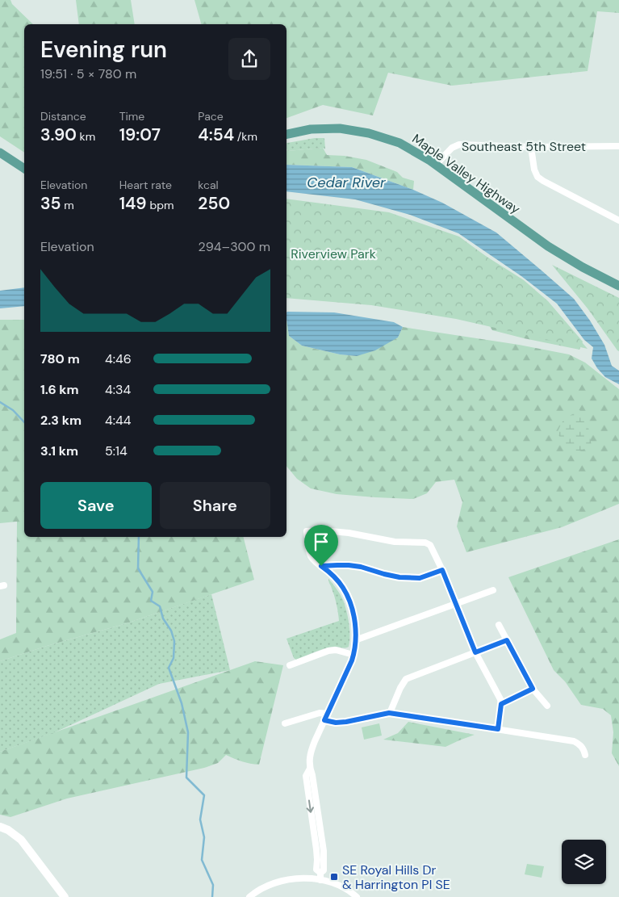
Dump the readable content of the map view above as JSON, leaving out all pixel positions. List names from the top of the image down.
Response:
{
  "streets": {
    "main road": ["Maple Valley Highway"],
    "street": ["Southeast 5th Street"]
  },
  "crossings": [
    ["Southeast 5th Street", "Maple Valley Highway"]
  ],
  "water": ["Cedar River"],
  "parks": ["Riverview Park"],
  "places": {
    "transit": ["SE Royal Hills Dr & Harrington Pl SE"]
  },
  "page": {
    "heading": ["Evening run", "19:51 · 5 × 780 m"],
    "stats": [
      ["Distance", "3.90 km"],
      ["Time", "19:07"],
      ["Pace", "4:54 /km"],
      ["Elevation", "35 m"],
      ["Heart rate", "149 bpm"],
      ["kcal", "250"]
    ],
    "chart": ["Elevation", "294–300 m"],
    "list": [
      {
        "name": "780 m",
        "note": "4:46"
      },
      {
        "name": "1.6 km",
        "note": "4:34"
      },
      {
        "name": "2.3 km",
        "note": "4:44"
      },
      {
        "name": "3.1 km",
        "note": "5:14"
      }
    ],
    "buttons": ["Save", "Share"]
  }
}
